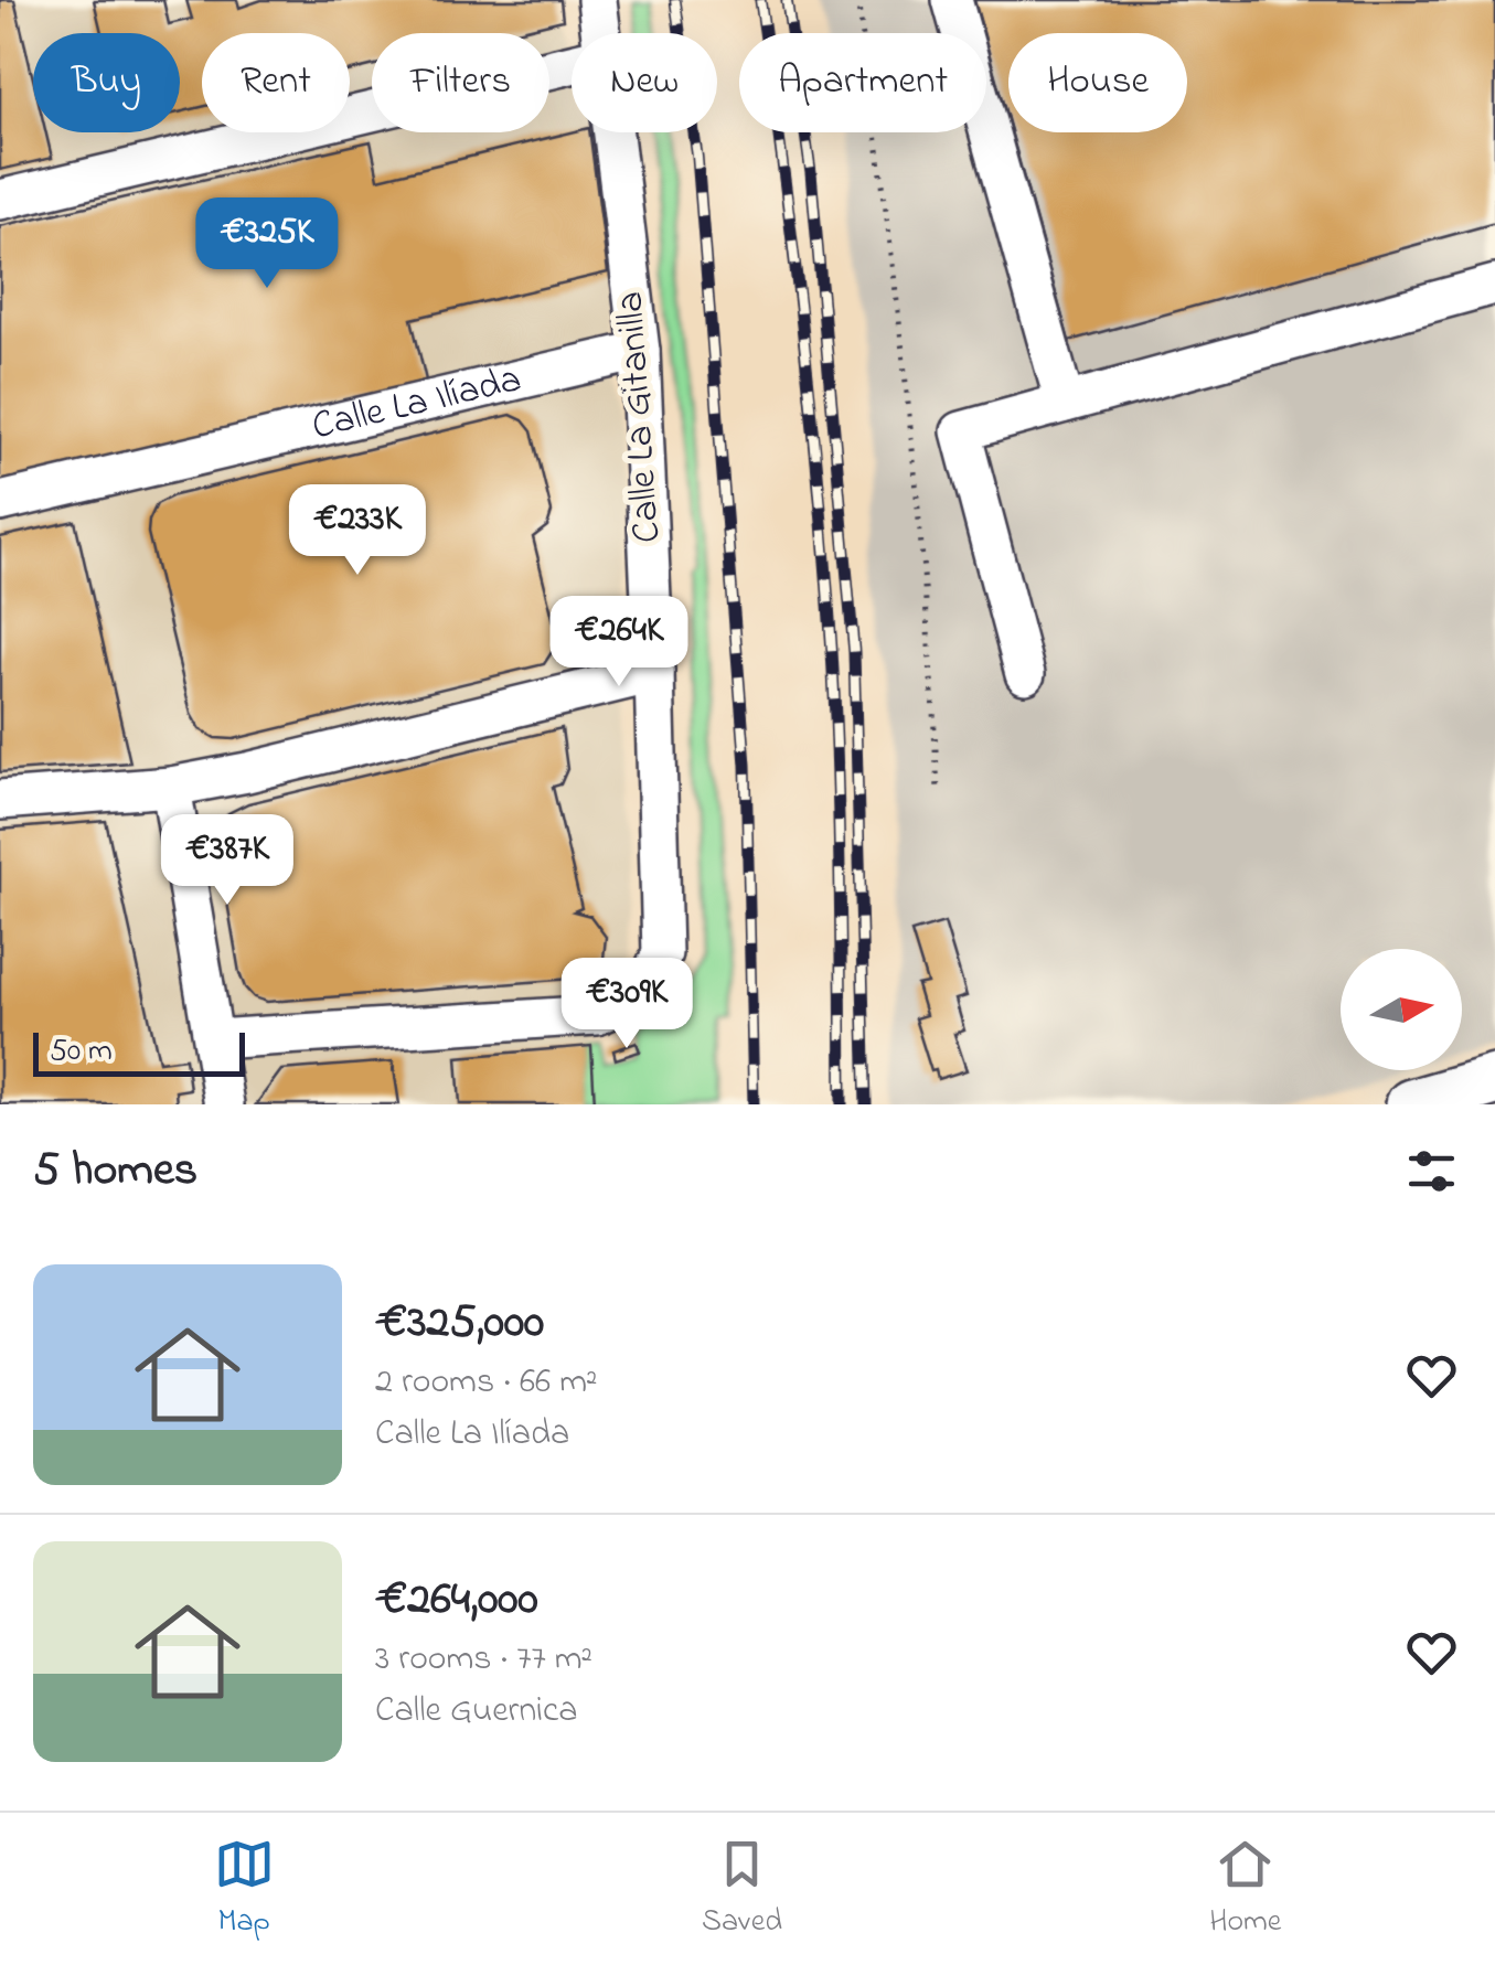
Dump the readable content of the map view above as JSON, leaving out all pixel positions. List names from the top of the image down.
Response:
{
  "streets": {
    "street": ["Calle La Ilíada", "Calle La Gitanilla"]
  },
  "crossings": [
    ["Calle La Ilíada", "Calle La Gitanilla"]
  ],
  "scale_bar": "50 m",
  "north": "right",
  "page": {
    "chip": [
      "Buy",
      "Rent",
      "Filters",
      "New",
      "Apartment",
      "House"
    ],
    "price": [
      "€325K",
      "€233K",
      "€264K",
      "€387K",
      "€309K"
    ],
    "scale": "50 m",
    "heading": "5 homes",
    "list": [
      {
        "name": "€325,000",
        "note": "2 rooms · 66 m² · Calle La Ilíada"
      },
      {
        "name": "€264,000",
        "note": "3 rooms · 77 m² · Calle Guernica"
      }
    ],
    "tabs": ["Map", "Saved", "Home"]
  }
}
